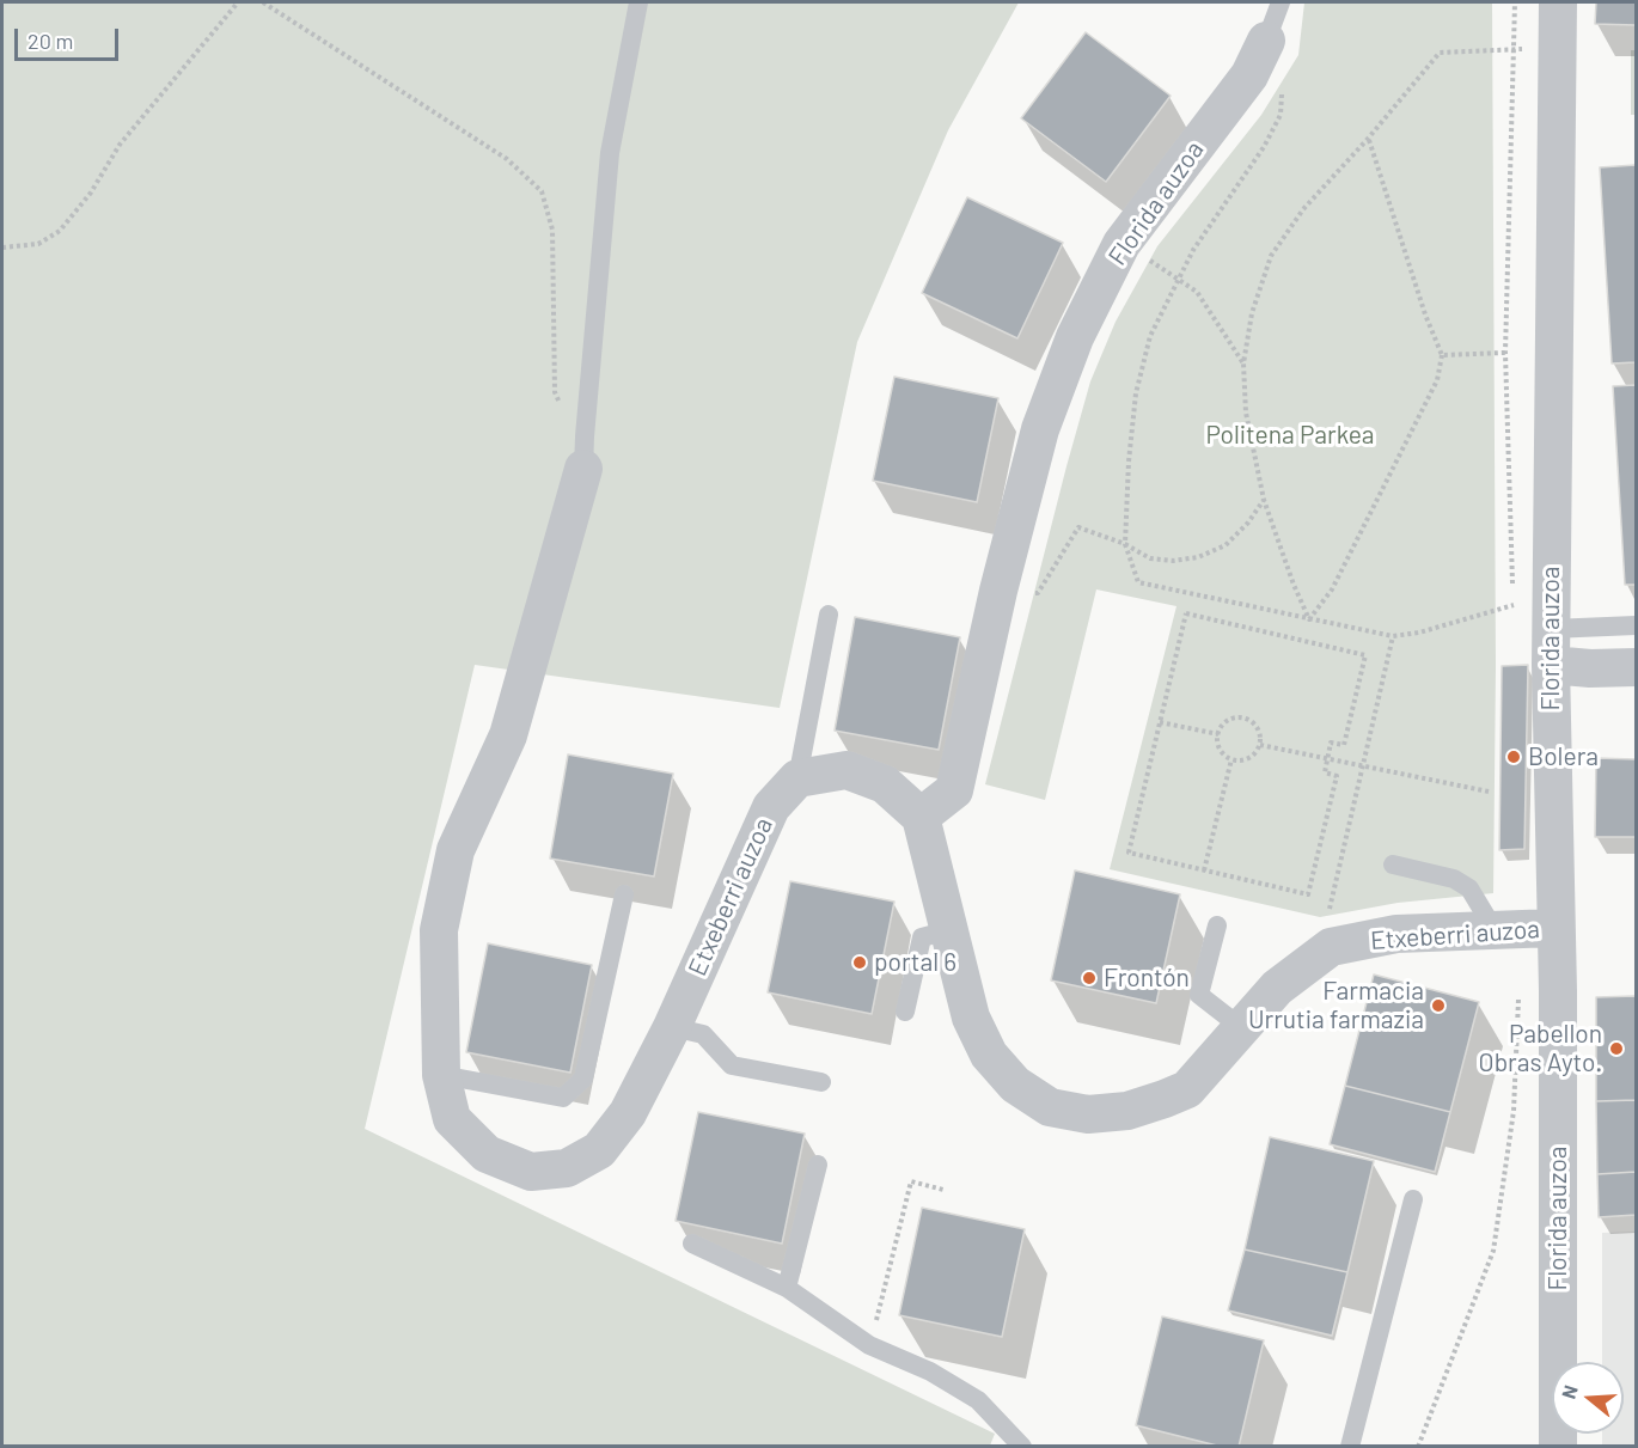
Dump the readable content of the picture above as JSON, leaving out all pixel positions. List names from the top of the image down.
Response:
{
  "streets": {
    "street": ["Florida auzoa", "Etxeberri auzoa"]
  },
  "crossings": [
    ["Florida auzoa", "Etxeberri auzoa"]
  ],
  "parks": ["Politena Parkea"],
  "places": [
    "Bolera",
    "portal 6",
    "Frontón",
    "Farmacia Urrutia farmazia",
    "Pabellon Obras Ayto."
  ],
  "scale_bar": "20 m",
  "north": "left"
}
